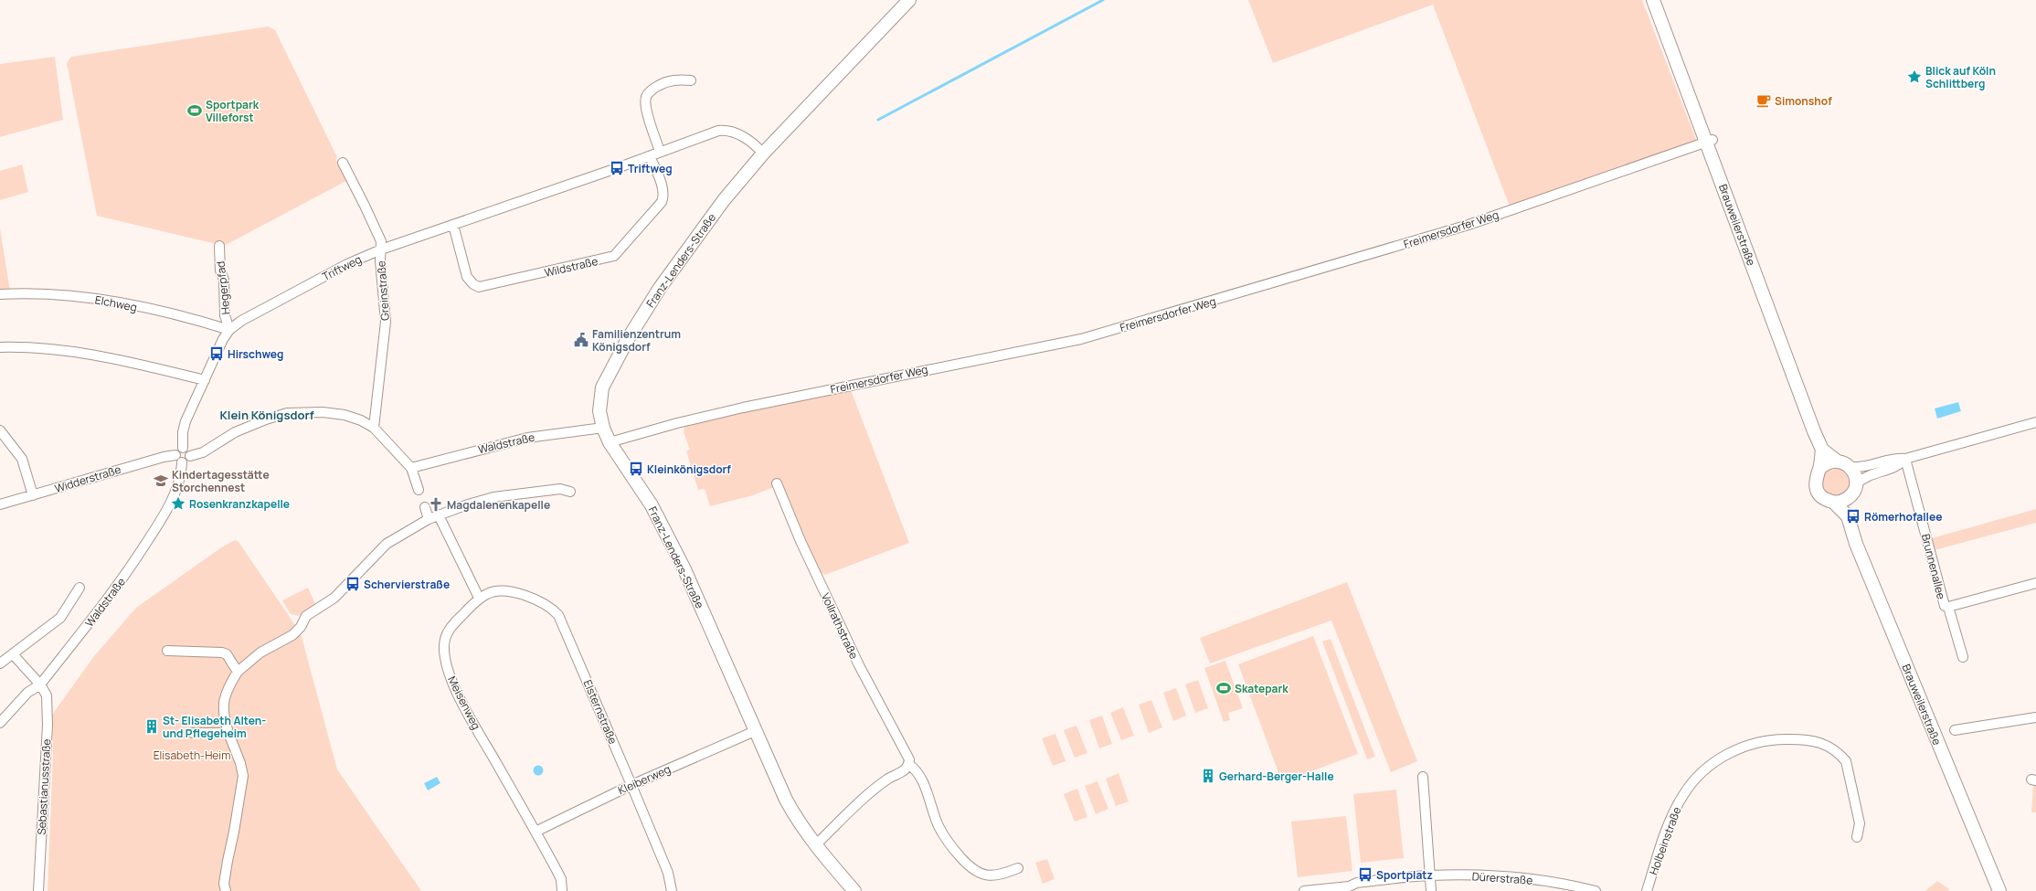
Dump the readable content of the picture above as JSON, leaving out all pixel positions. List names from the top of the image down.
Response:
{
  "streets": {
    "main road": ["Brauweilerstraße", "Franz-Lenders-Straße"],
    "street": [
      "Freimersdorfer Weg",
      "Wildstraße",
      "Triftweg",
      "Hegerpfad",
      "Greinstraße",
      "Elchweg",
      "Waldstraße",
      "Widderstraße",
      "Brunnenallee",
      "Vollrathstraße",
      "Meisenweg",
      "Elsternstraße",
      "Kleiberweg",
      "Sebastianusstraße",
      "Holbeinstraße",
      "Dürerstraße"
    ]
  },
  "crossings": [
    ["Brauweilerstraße", "Freimersdorfer Weg"],
    ["Freimersdorfer Weg", "Franz-Lenders-Straße"],
    ["Franz-Lenders-Straße", "Triftweg"],
    ["Franz-Lenders-Straße", "Waldstraße"],
    ["Franz-Lenders-Straße", "Kleiberweg"],
    ["Wildstraße", "Triftweg"],
    ["Triftweg", "Hegerpfad"],
    ["Triftweg", "Greinstraße"],
    ["Triftweg", "Elchweg"],
    ["Triftweg", "Waldstraße"],
    ["Triftweg", "Widderstraße"],
    ["Hegerpfad", "Elchweg"],
    ["Waldstraße", "Widderstraße"],
    ["Waldstraße", "Sebastianusstraße"],
    ["Meisenweg", "Elsternstraße"],
    ["Meisenweg", "Kleiberweg"],
    ["Elsternstraße", "Kleiberweg"]
  ],
  "districts": ["Klein Königsdorf"],
  "parks": ["Elisabeth-Heim"],
  "places": {
    "place": ["Blick auf Köln Schlittberg", "Rosenkranzkapelle"],
    "cafe": ["Simonshof"],
    "sports": ["Sportpark Villeforst", "Skatepark"],
    "bus stop": [
      "Triftweg",
      "Hirschweg",
      "Kleinkönigsdorf",
      "Römerhofallee",
      "Schervierstraße",
      "Sportplatz"
    ],
    "public building": ["Familienzentrum Königsdorf"],
    "school or university": ["Kindertagesstätte Storchennest"],
    "church": ["Magdalenenkapelle"],
    "building": ["St- Elisabeth Alten- und Pflegeheim", "Gerhard-Berger-Halle"]
  }
}
